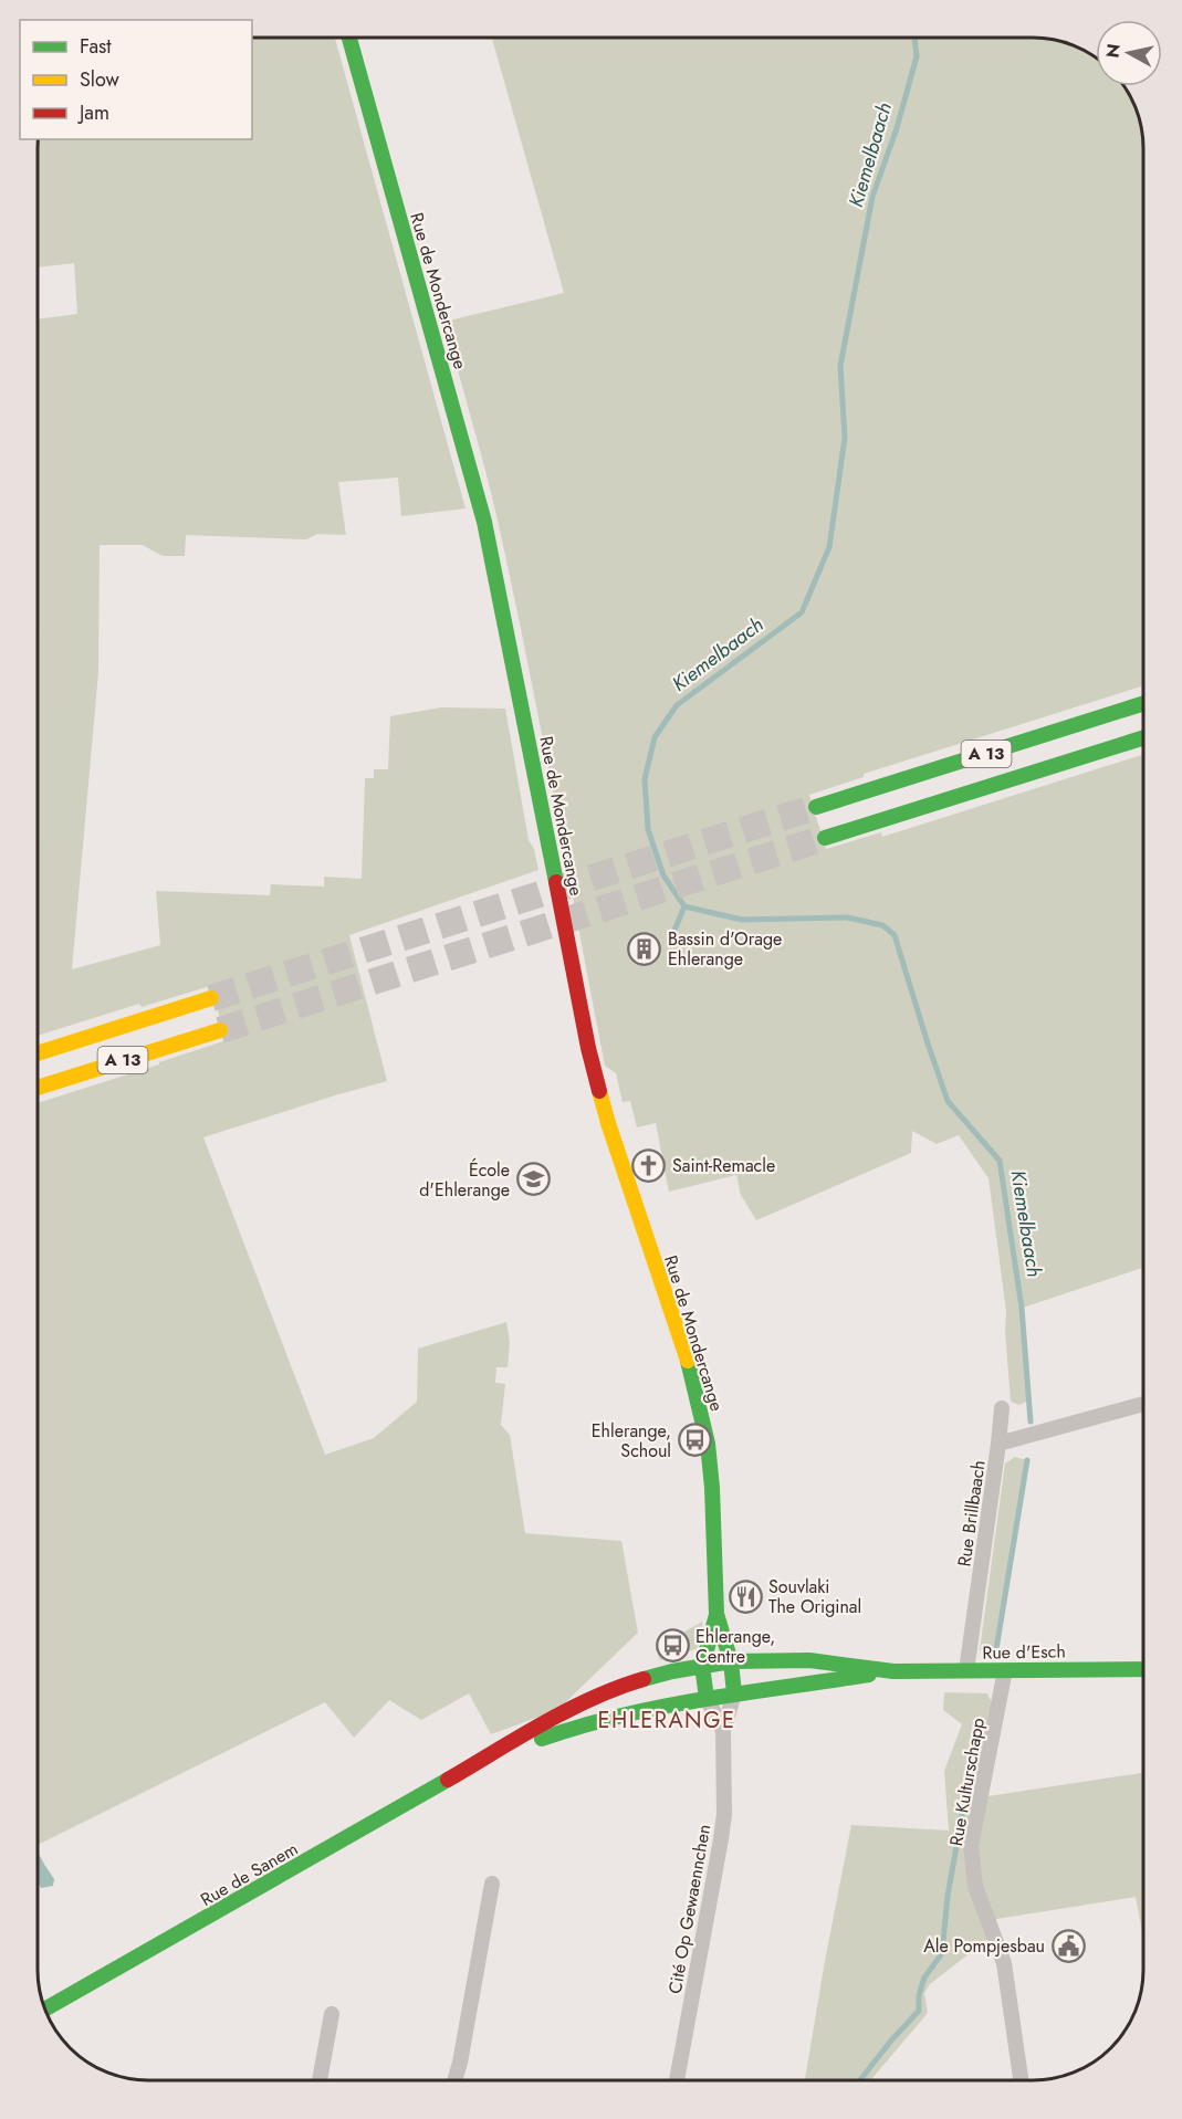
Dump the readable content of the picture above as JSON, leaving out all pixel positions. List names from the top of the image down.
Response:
{
  "streets": {
    "main road": [
      "Rue de Mondercange",
      "A 13",
      "Rue d'Esch",
      "Rue de Sanem"
    ],
    "street": ["Rue Brillbaach", "Rue Kulturschapp", "Cité Op Gewaennchen"]
  },
  "crossings": [
    ["Rue de Mondercange", "Rue d'Esch"],
    ["Rue de Mondercange", "Rue de Sanem"],
    ["Rue de Mondercange", "Cité Op Gewaennchen"],
    ["Rue Brillbaach", "Rue d'Esch"],
    ["Rue d'Esch", "Rue Kulturschapp"],
    ["Rue d'Esch", "Rue de Sanem"],
    ["Rue d'Esch", "Cité Op Gewaennchen"],
    ["Rue de Sanem", "Cité Op Gewaennchen"]
  ],
  "districts": ["EHLERANGE"],
  "water": ["Kiemelbaach"],
  "places": {
    "building": ["Bassin d'Orage Ehlerange"],
    "church": ["Saint-Remacle"],
    "school or university": ["École d'Ehlerange"],
    "bus stop": ["Ehlerange, Schoul", "Ehlerange, Centre"],
    "restaurant": ["Souvlaki The Original"],
    "public building": ["Ale Pompjesbau"]
  },
  "legend": ["Fast", "Slow", "Jam"],
  "north": "left"
}
